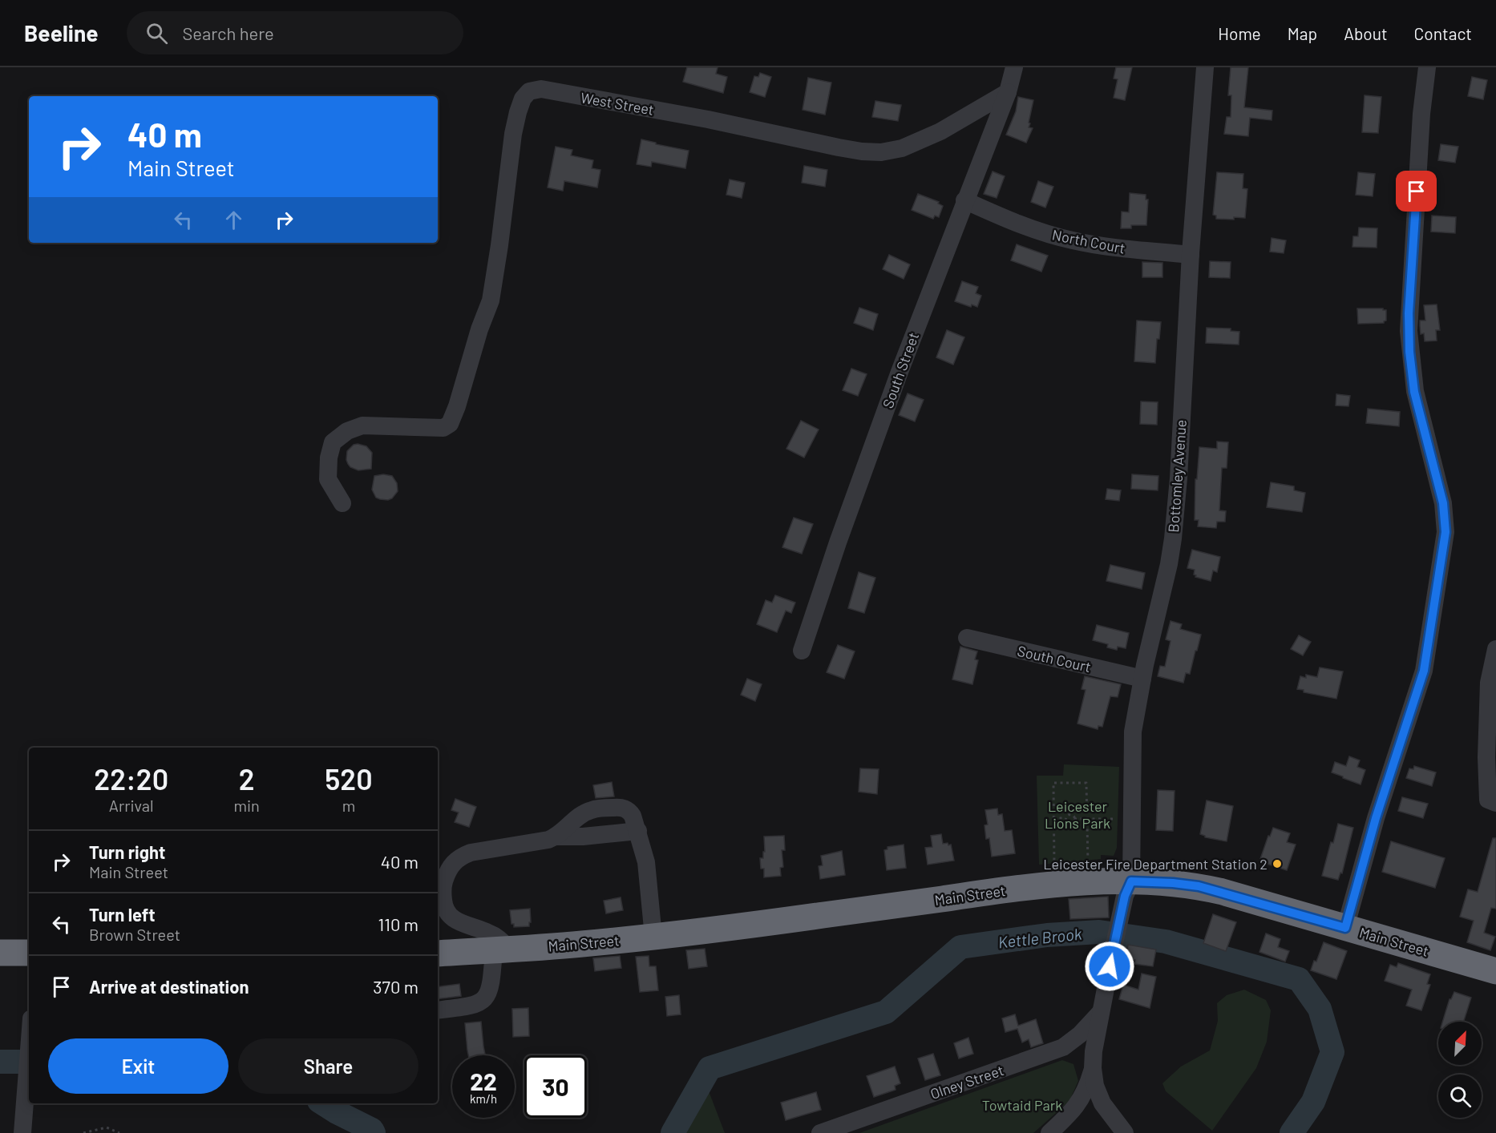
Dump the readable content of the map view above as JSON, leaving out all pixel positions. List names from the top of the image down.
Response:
{
  "streets": {
    "highway": ["Main Street"],
    "street": [
      "West Street",
      "North Court",
      "South Street",
      "Bottomley Avenue",
      "South Court",
      "Olney Street"
    ]
  },
  "crossings": [
    ["West Street", "South Street"],
    ["North Court", "South Street"],
    ["North Court", "Bottomley Avenue"],
    ["Bottomley Avenue", "South Court"],
    ["Bottomley Avenue", "Main Street"],
    ["Bottomley Avenue", "Olney Street"]
  ],
  "water": ["Kettle Brook"],
  "parks": ["Leicester Lions Park", "Towtaid Park"],
  "places": ["Leicester Fire Department Station 2"],
  "north": "top right",
  "page": {
    "header": "Beeline",
    "search": "Search here",
    "nav": [
      "Home",
      "Map",
      "About",
      "Contact"
    ],
    "turn": ["40 m", "Main Street"],
    "eta": [
      "22:20",
      "Arrival",
      "2",
      "min",
      "520",
      "m"
    ],
    "list": [
      {
        "name": "Turn right",
        "note": "Main Street",
        "value": "40 m"
      },
      {
        "name": "Turn left",
        "note": "Brown Street",
        "value": "110 m"
      },
      {
        "name": "Arrive at destination",
        "value": "370 m"
      }
    ],
    "buttons": ["Exit", "Share"],
    "speed": "22 km/h",
    "limit": "30"
  }
}
